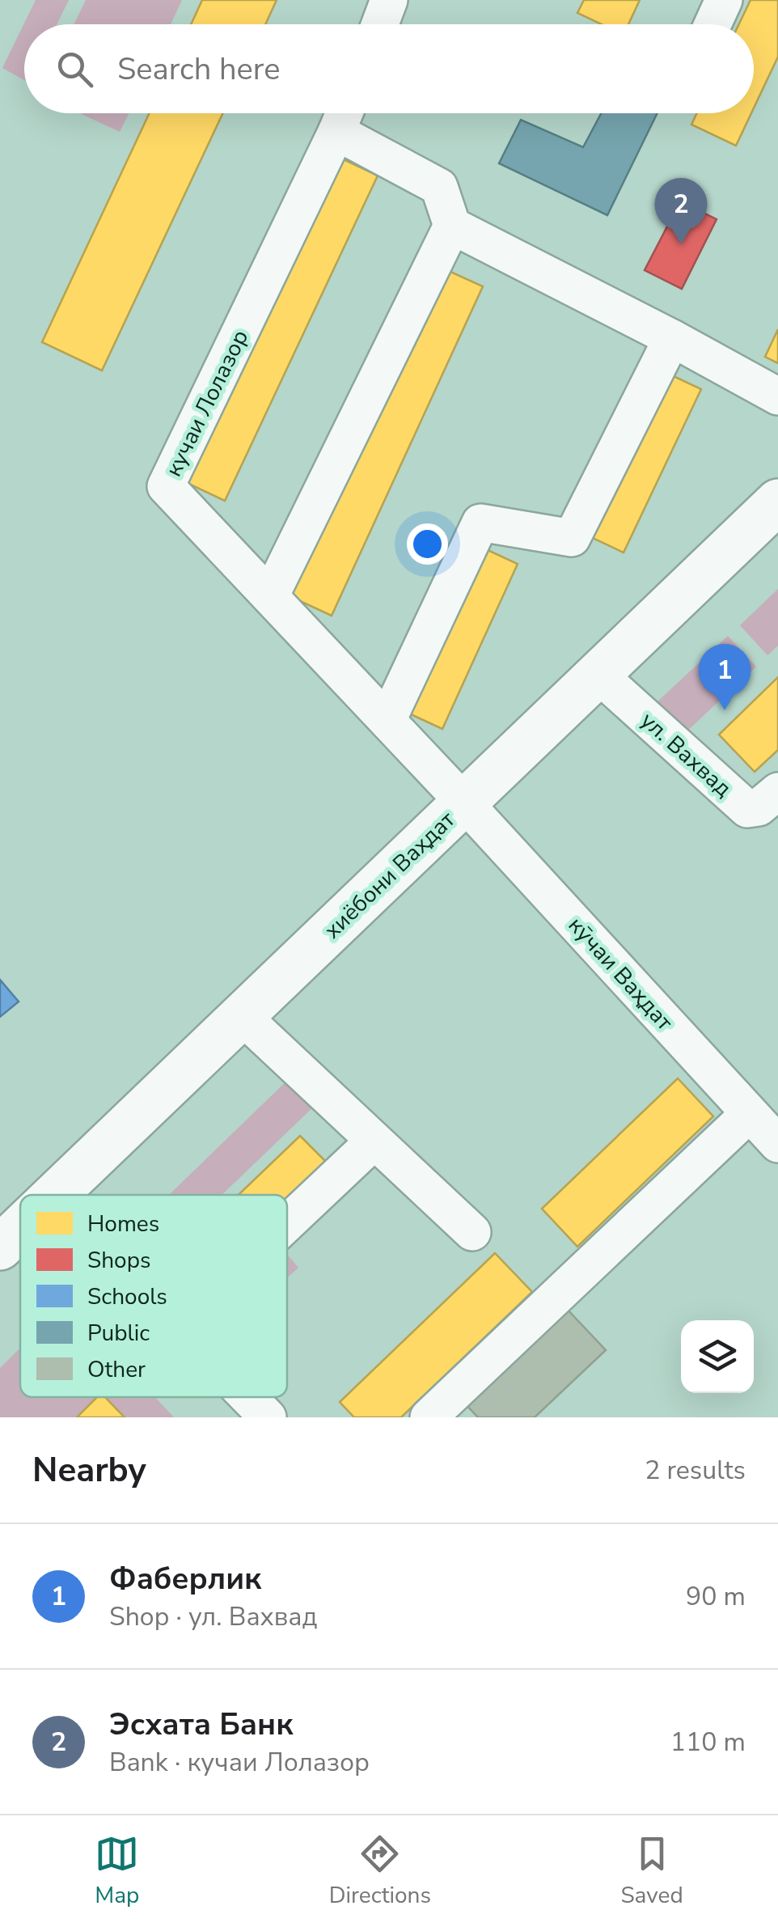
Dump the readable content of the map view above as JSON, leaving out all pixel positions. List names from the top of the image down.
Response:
{
  "streets": {
    "main road": ["хиёбони Ваҳдат"],
    "street": ["кучаи Лолазор", "ул. Вахвад", "кӯчаи Ваҳдат"]
  },
  "crossings": [
    ["кучаи Лолазор", "кӯчаи Ваҳдат"],
    ["ул. Вахвад", "хиёбони Ваҳдат"],
    ["хиёбони Ваҳдат", "кӯчаи Ваҳдат"]
  ],
  "legend": [
    "Homes",
    "Shops",
    "Schools",
    "Public",
    "Other"
  ],
  "page": {
    "search": "Search here",
    "pins": ["2", "1"],
    "heading": ["Nearby", "2 results"],
    "list": [
      {
        "mark": "1",
        "name": "Фаберлик",
        "note": "Shop · ул. Вахвад",
        "value": "90 m"
      },
      {
        "mark": "2",
        "name": "Эсхата Банк",
        "note": "Bank · кучаи Лолазор",
        "value": "110 m"
      }
    ],
    "nav": ["Map", "Directions", "Saved"]
  }
}
